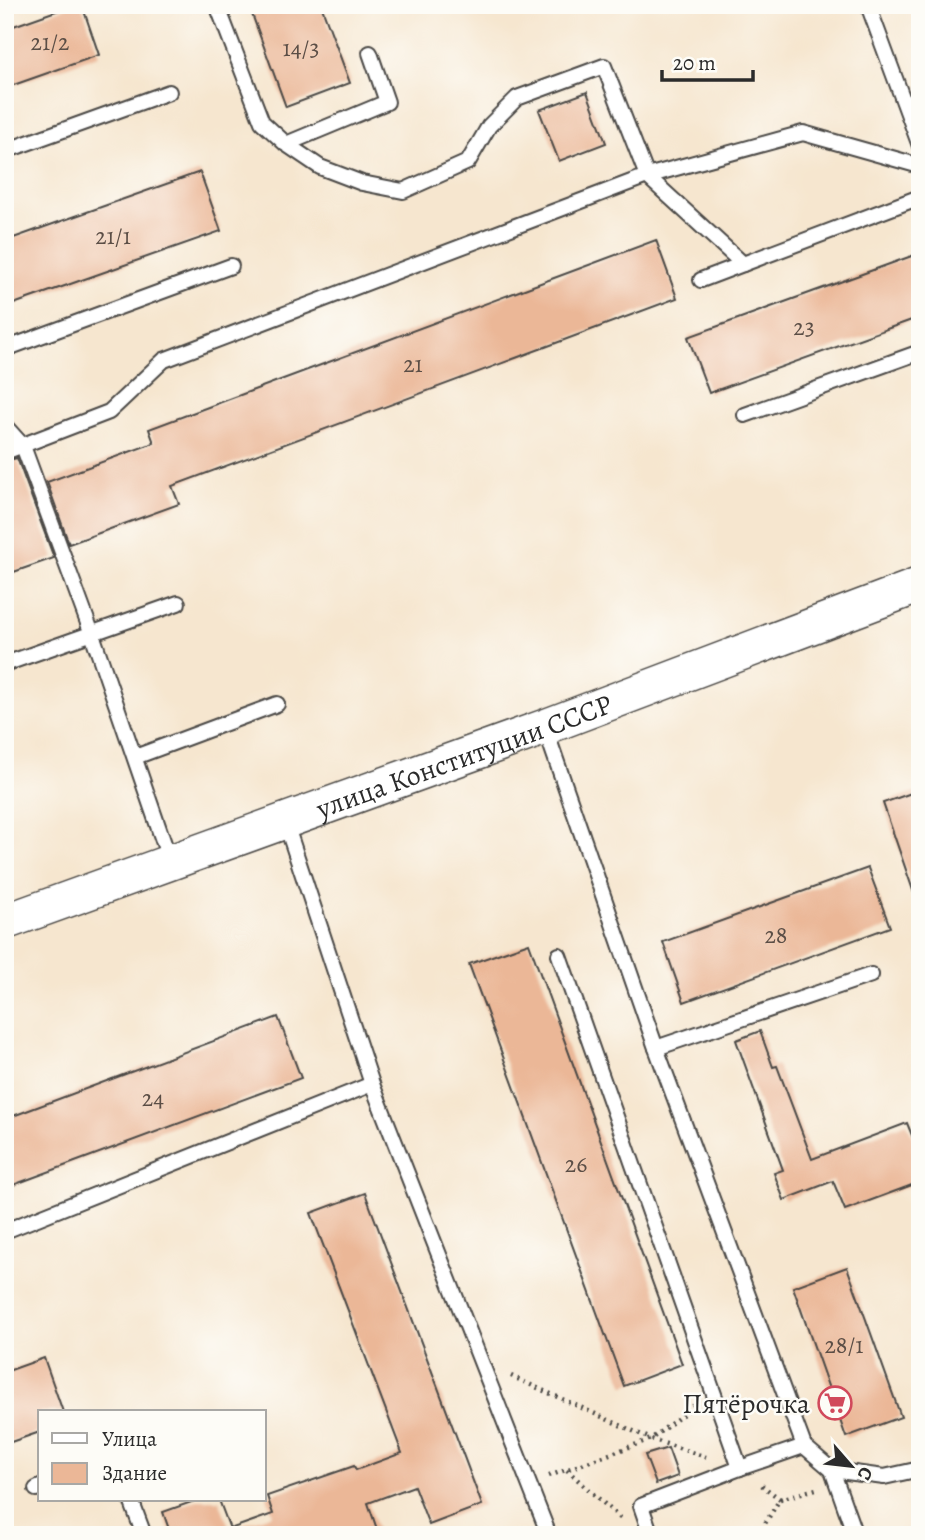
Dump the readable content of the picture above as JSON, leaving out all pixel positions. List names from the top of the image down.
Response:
{
  "streets": {
    "street": ["улица Конституции СССР"]
  },
  "places": {
    "supermarket": ["Пятёрочка"]
  },
  "house_numbers": [
    "21/2",
    "14/3",
    "21/1",
    "23",
    "21",
    "28",
    "24",
    "26",
    "28/1"
  ],
  "legend": ["Улица", "Здание"],
  "scale_bar": "20 m",
  "north": "bottom right"
}
